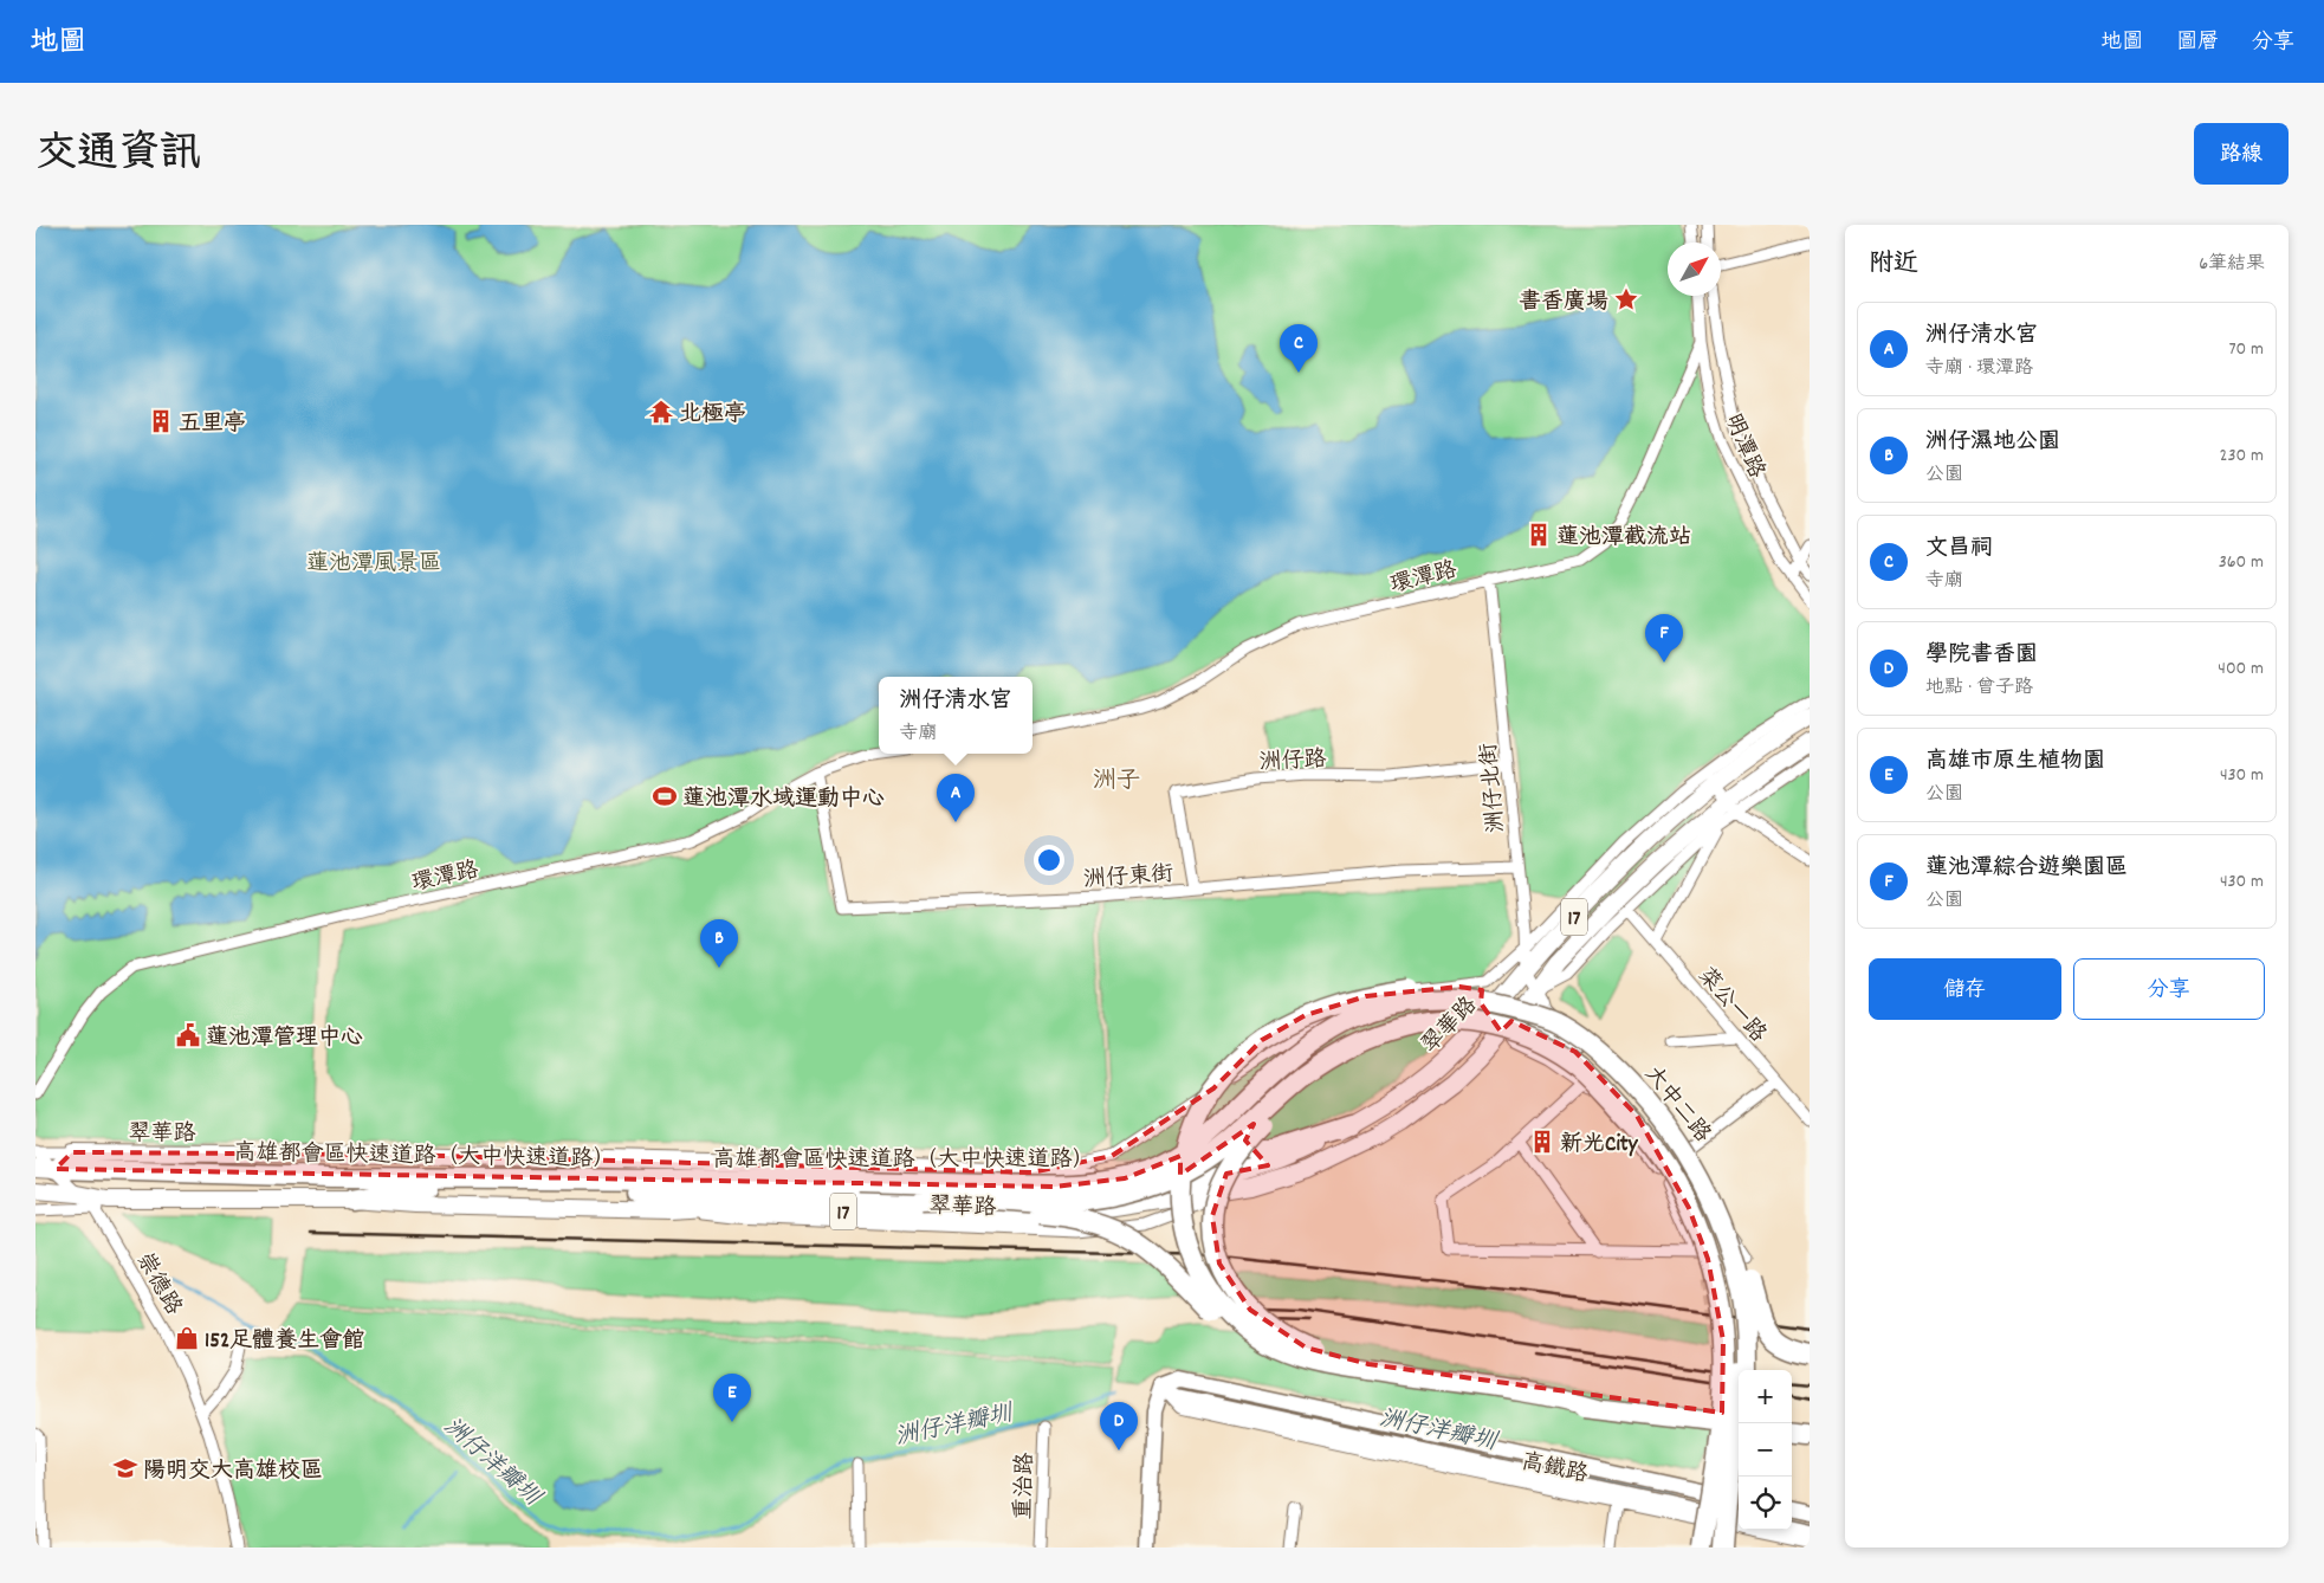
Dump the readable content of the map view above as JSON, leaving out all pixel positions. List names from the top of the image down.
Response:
{
  "streets": {
    "highway": ["高雄都會區快速道路（大中快速道路）"],
    "main road": ["17", "翠華路"],
    "street": [
      "明潭路",
      "環潭路",
      "洲仔路",
      "洲仔北街",
      "洲仔東街",
      "菜公一路",
      "大中二路",
      "崇德路",
      "高鐵路",
      "重治路"
    ]
  },
  "crossings": [
    ["明潭路", "環潭路"],
    ["環潭路", "洲仔北街"],
    ["環潭路", "洲仔東街"],
    ["洲仔路", "洲仔北街"],
    ["洲仔路", "洲仔東街"],
    ["洲仔北街", "洲仔東街"],
    ["洲仔北街", "翠華路"],
    ["菜公一路", "翠華路"],
    ["翠華路", "大中二路"],
    ["翠華路", "高雄都會區快速道路（大中快速道路）"],
    ["翠華路", "崇德路"]
  ],
  "districts": ["洲子"],
  "water": ["洲仔洋瓣圳"],
  "parks": ["蓮池潭風景區"],
  "places": {
    "place": ["書香廣場"],
    "temple": ["北極亭"],
    "building": ["五里亭", "蓮池潭截流站", "新光City"],
    "sports": ["蓮池潭水域運動中心"],
    "public building": ["蓮池潭管理中心"],
    "shop": ["152足體養生會館"],
    "school or university": ["陽明交大高雄校區"]
  },
  "north": "top right",
  "page": {
    "header": "地圖",
    "nav": ["地圖", "圖層", "分享"],
    "title": "交通資訊",
    "buttons": [
      "路線",
      ["儲存", "分享"]
    ],
    "heading": ["附近", "6筆結果"],
    "list": [
      {
        "mark": "A",
        "name": "洲仔清水宮",
        "note": "寺廟 · 環潭路",
        "value": "70 m"
      },
      {
        "mark": "B",
        "name": "洲仔濕地公園",
        "note": "公園",
        "value": "230 m"
      },
      {
        "mark": "C",
        "name": "文昌祠",
        "note": "寺廟",
        "value": "360 m"
      },
      {
        "mark": "D",
        "name": "學院書香園",
        "note": "地點 · 曾子路",
        "value": "400 m"
      },
      {
        "mark": "E",
        "name": "高雄市原生植物園",
        "note": "公園",
        "value": "430 m"
      },
      {
        "mark": "F",
        "name": "蓮池潭綜合遊樂園區",
        "note": "公園",
        "value": "430 m"
      }
    ],
    "pins": [
      "C",
      "F",
      "A",
      "B",
      "E",
      "D"
    ],
    "popup": ["洲仔清水宮", "寺廟"],
    "map_buttons": ["+", "−"]
  }
}
